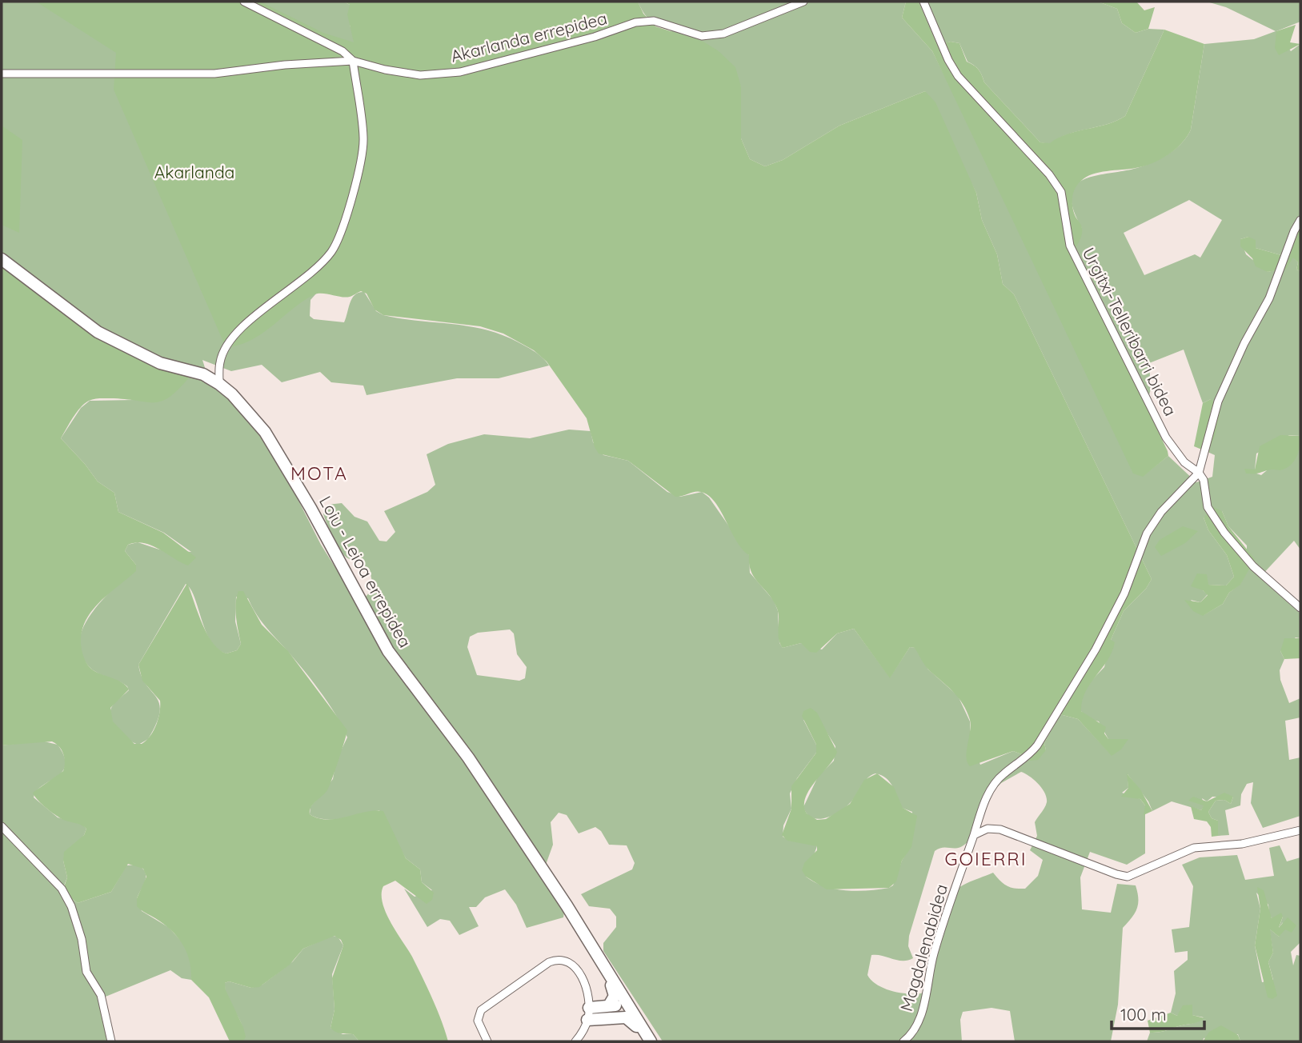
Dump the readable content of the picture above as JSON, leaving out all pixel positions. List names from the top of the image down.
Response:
{
  "streets": {
    "main road": ["Loiu - Leioa errepidea"],
    "street": ["Akarlanda errepidea", "Urgitxi-Telleribarri bidea", "Magdalenabidea"]
  },
  "crossings": [
    ["Urgitxi-Telleribarri bidea", "Magdalenabidea"]
  ],
  "districts": ["MOTA", "GOIERRI"],
  "parks": ["Akarlanda"],
  "scale_bar": "100 m"
}
